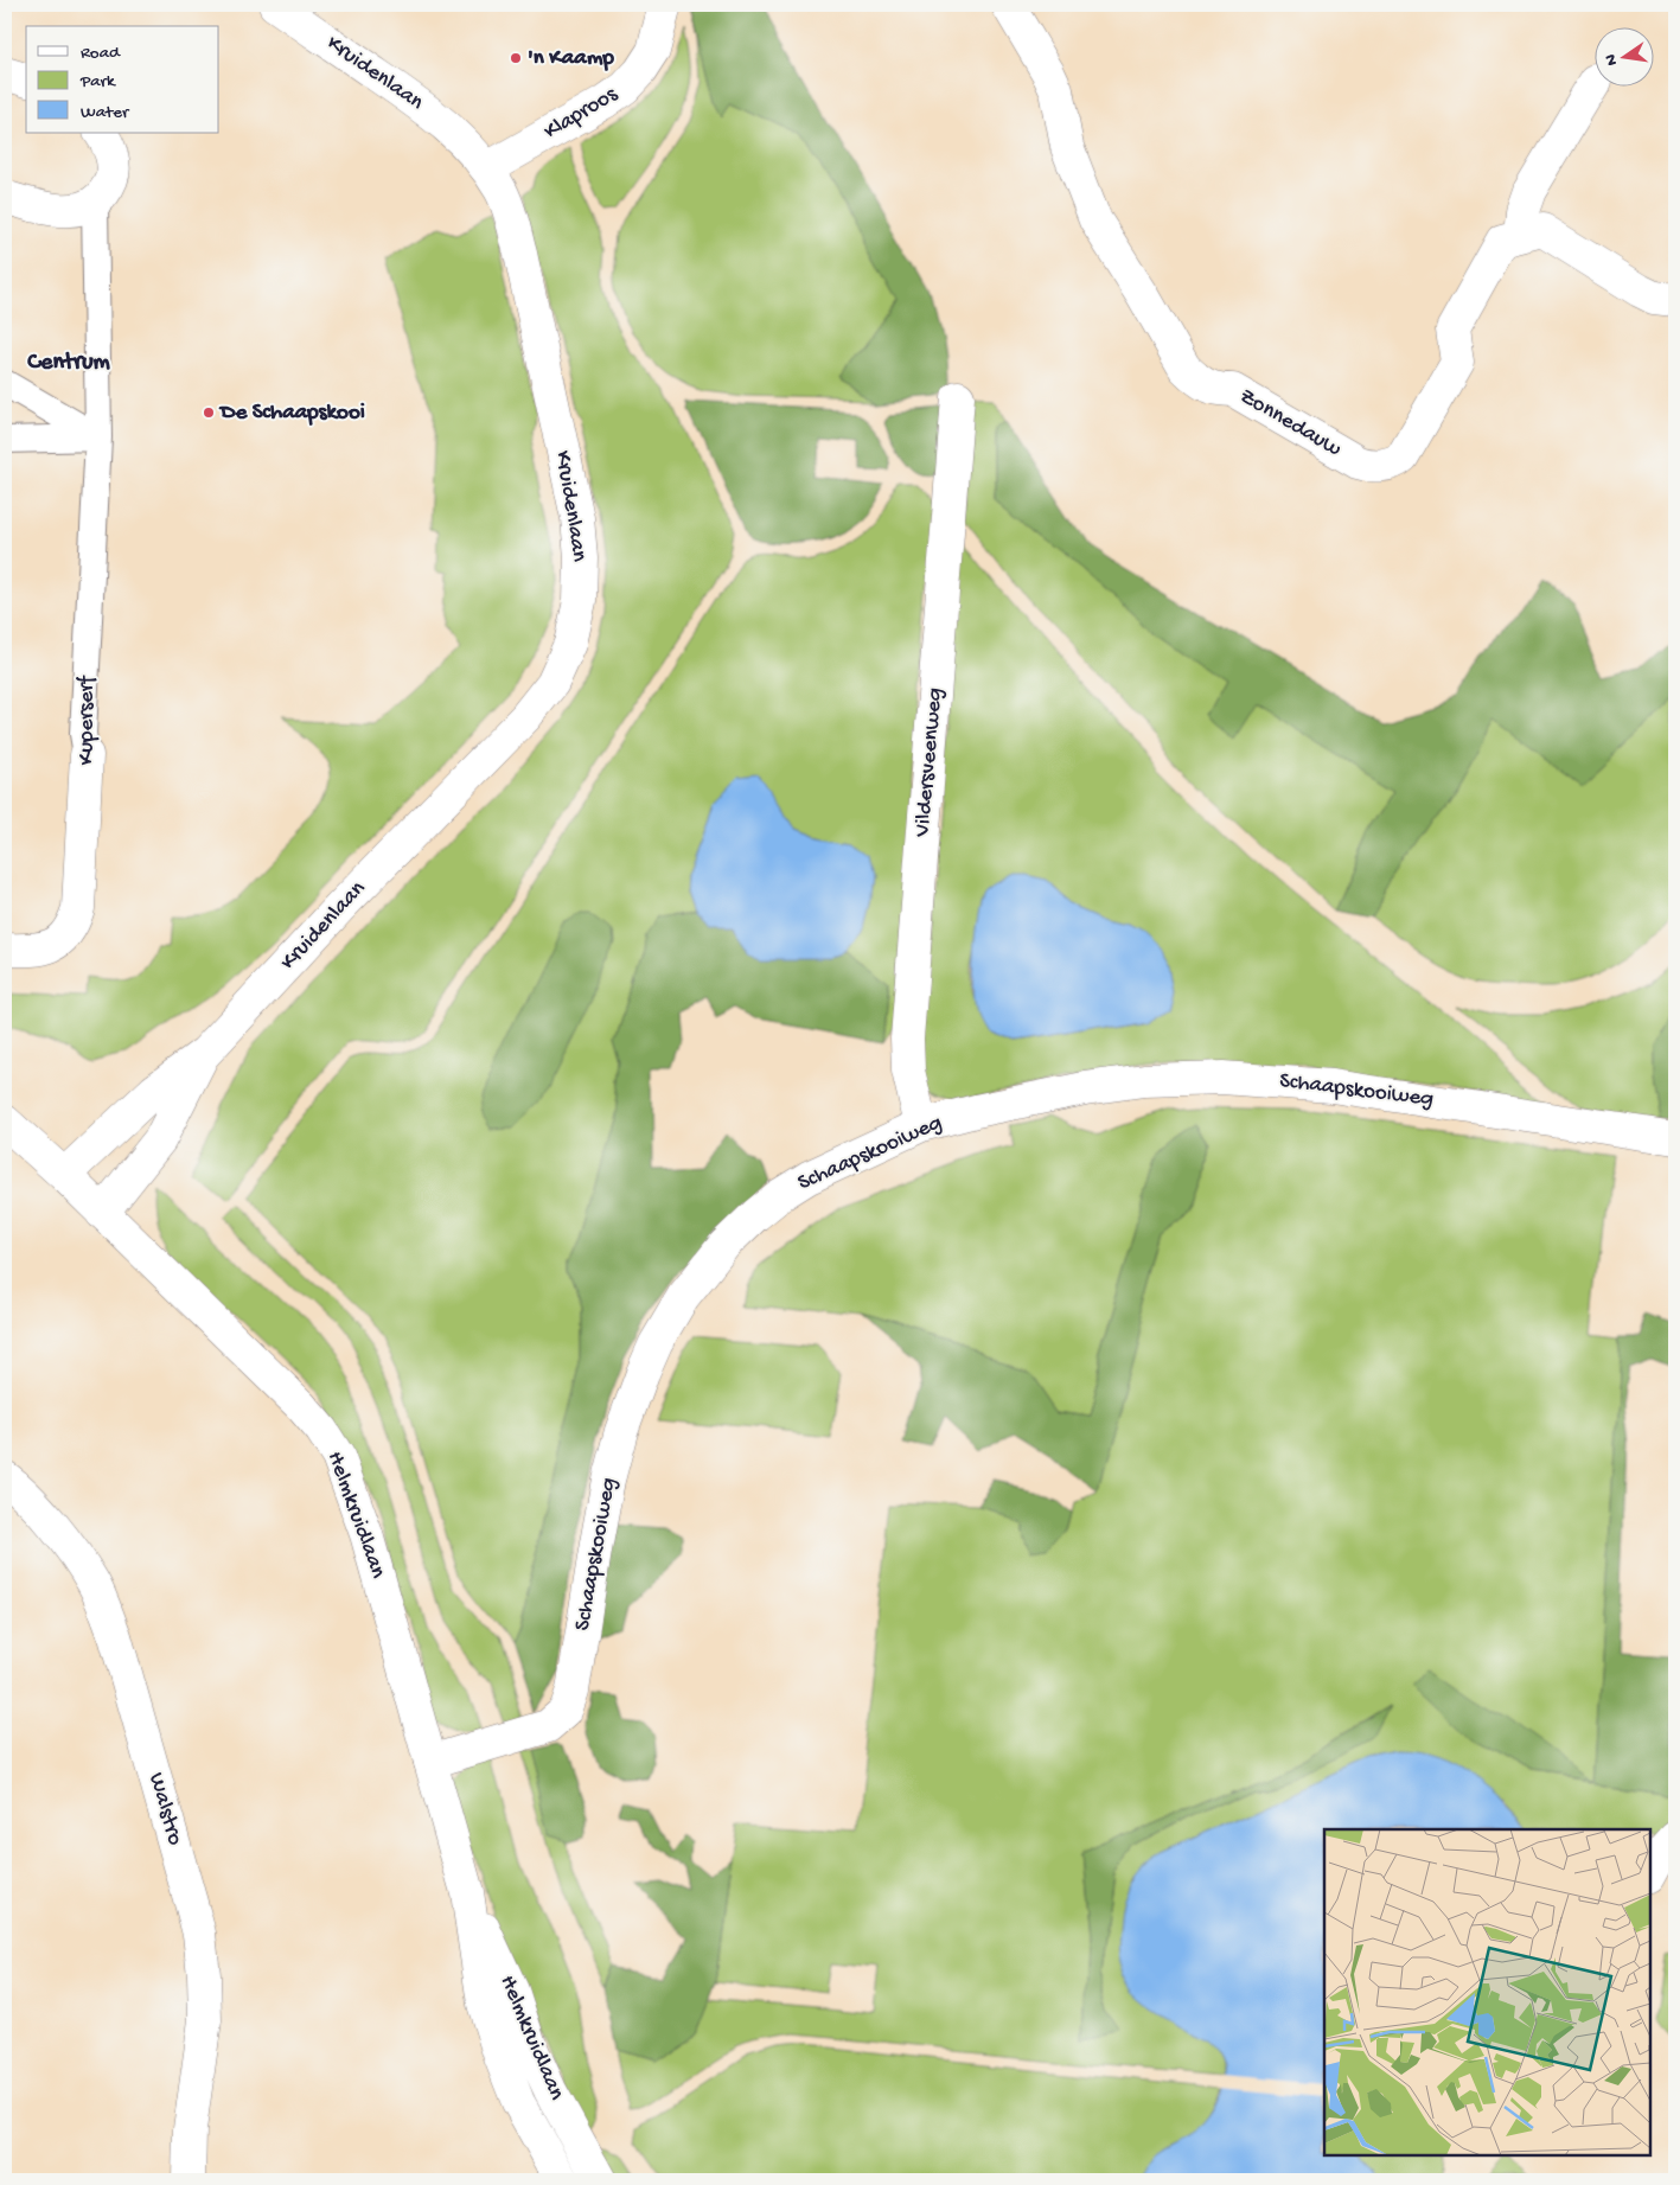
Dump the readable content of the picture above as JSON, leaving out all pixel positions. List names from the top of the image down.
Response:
{
  "streets": {
    "street": [
      "Kruidenlaan",
      "Klaproos",
      "Zonnedauw",
      "Kuperserf",
      "Vildersveenweg",
      "Schaapskooiweg",
      "Helmkruidlaan",
      "Walstro"
    ]
  },
  "crossings": [
    ["Kruidenlaan", "Klaproos"],
    ["Kruidenlaan", "Helmkruidlaan"],
    ["Vildersveenweg", "Schaapskooiweg"],
    ["Schaapskooiweg", "Helmkruidlaan"]
  ],
  "districts": ["Centrum"],
  "places": ["'n Kaamp", "De Schaapskooi"],
  "legend": ["Road", "Park", "Water"],
  "north": "left"
}
